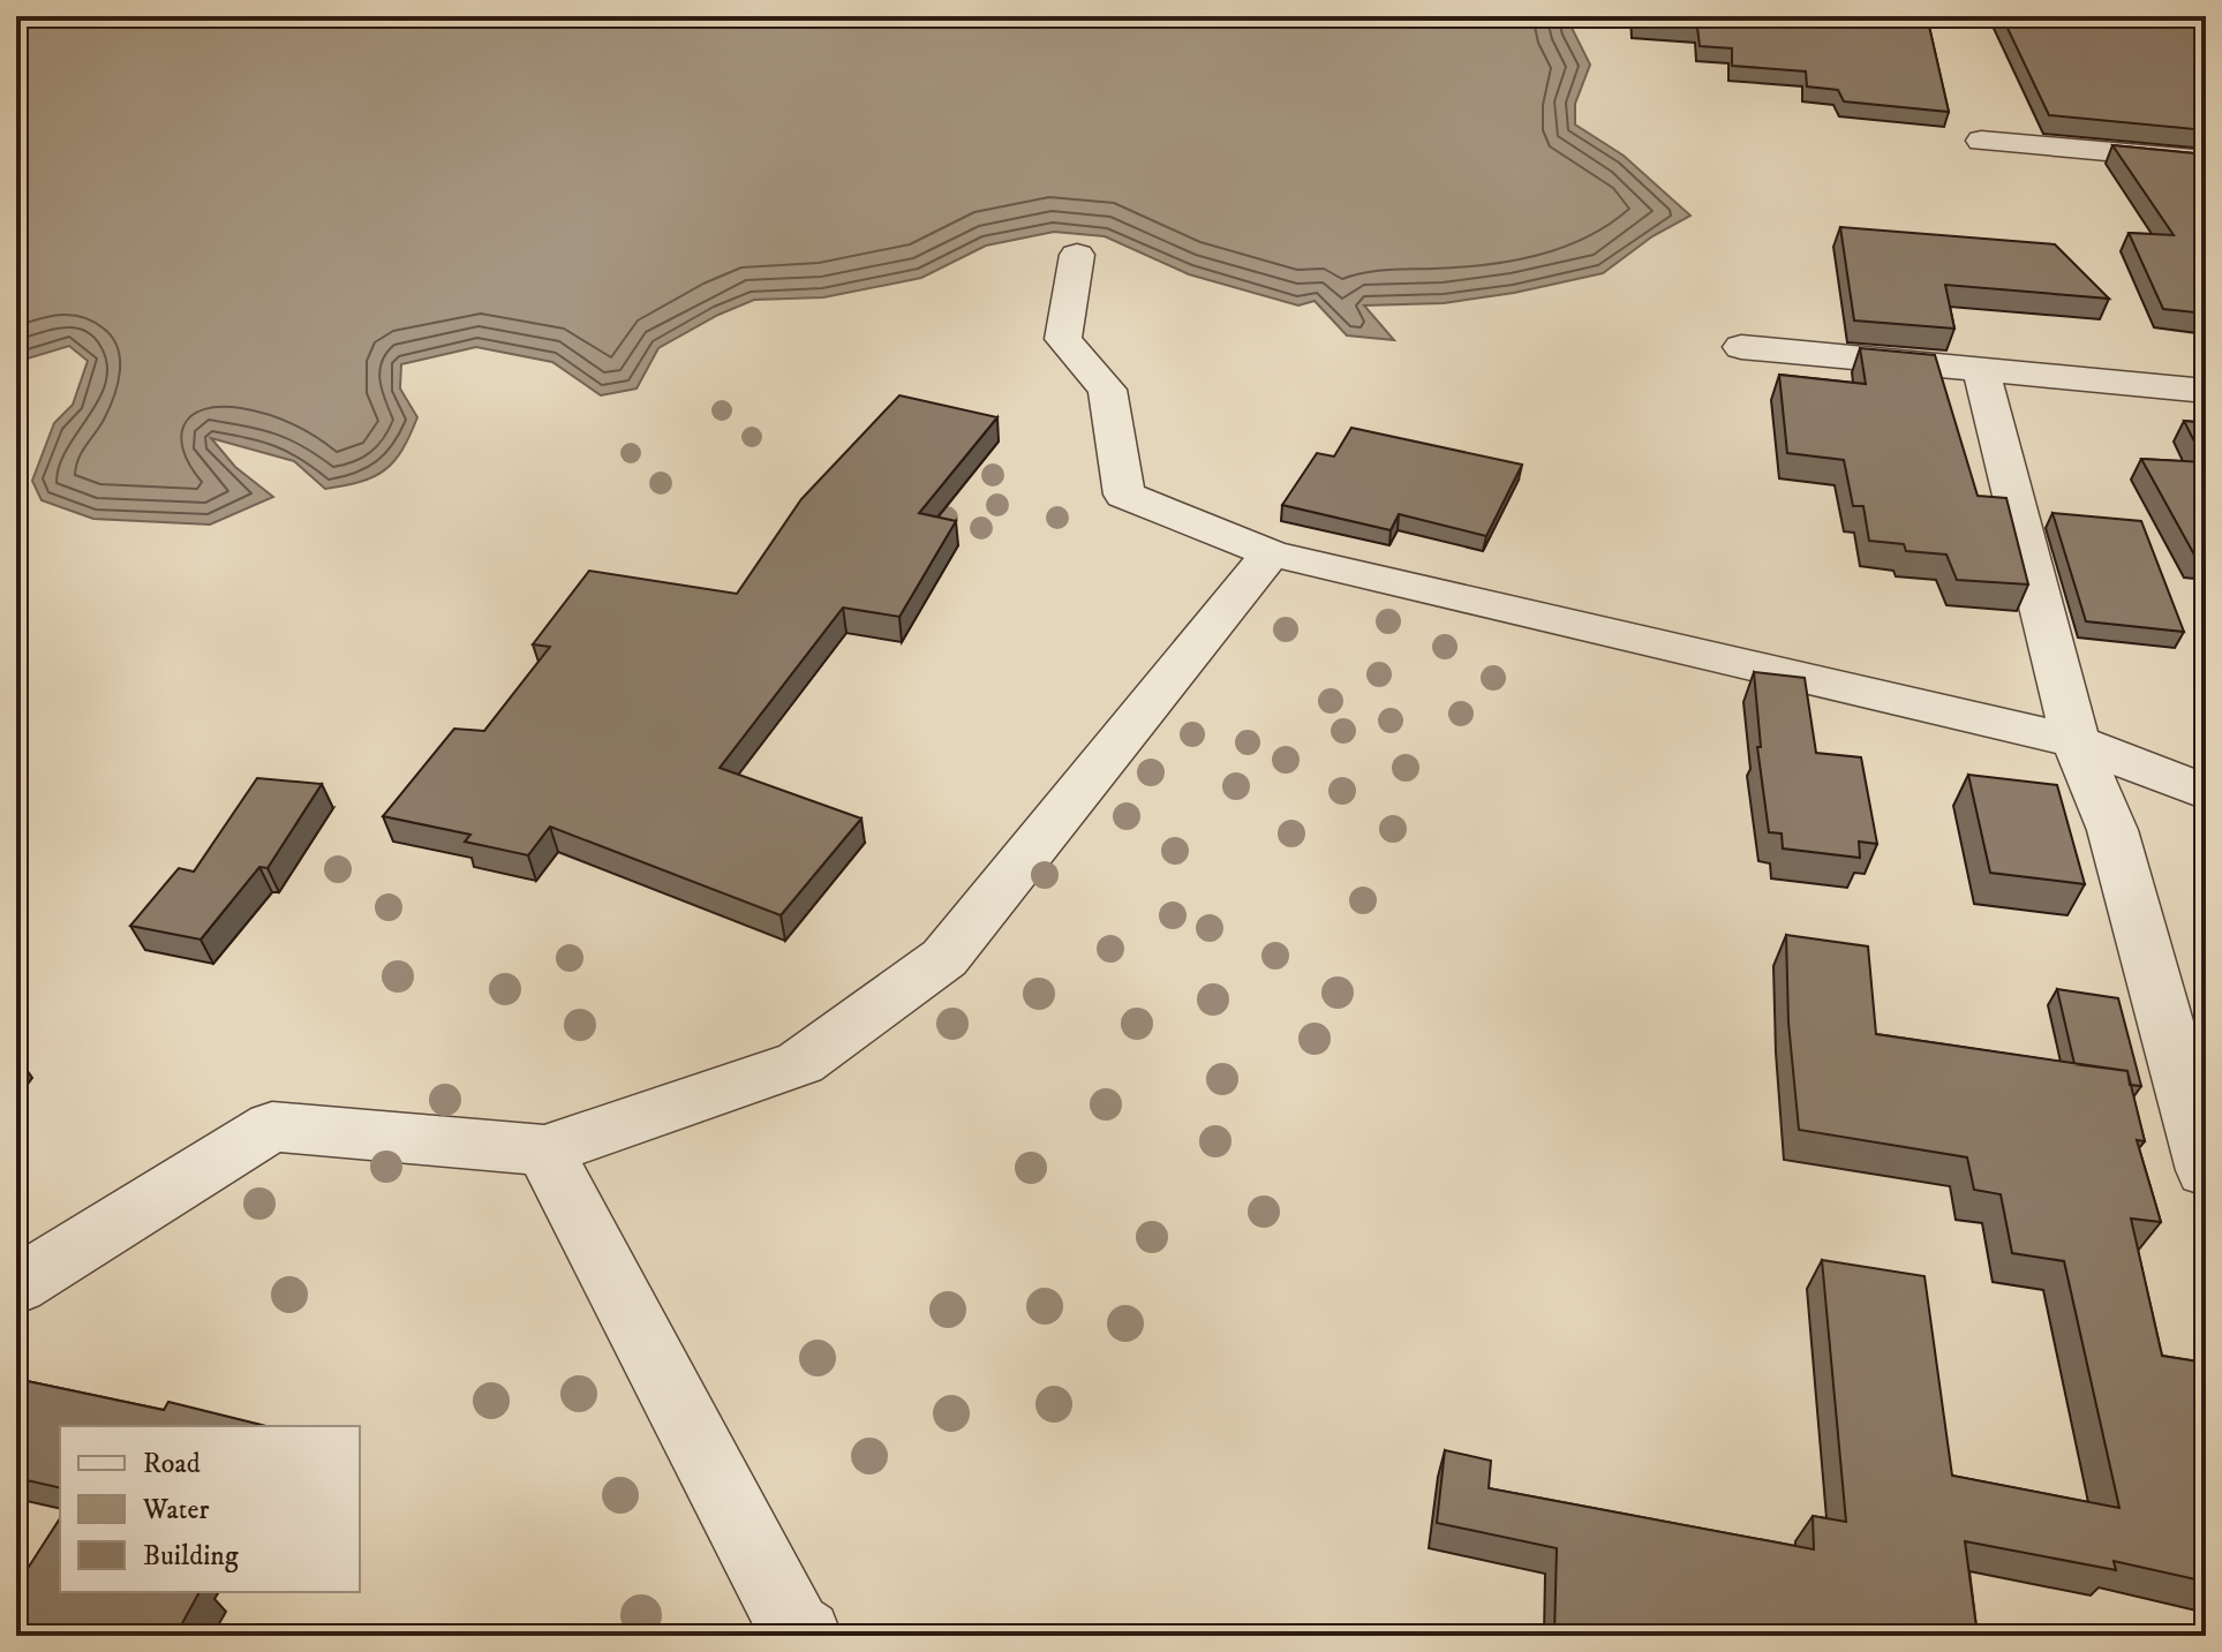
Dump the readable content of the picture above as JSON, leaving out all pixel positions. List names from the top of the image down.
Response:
{
  "legend": ["Road", "Water", "Building"]
}
